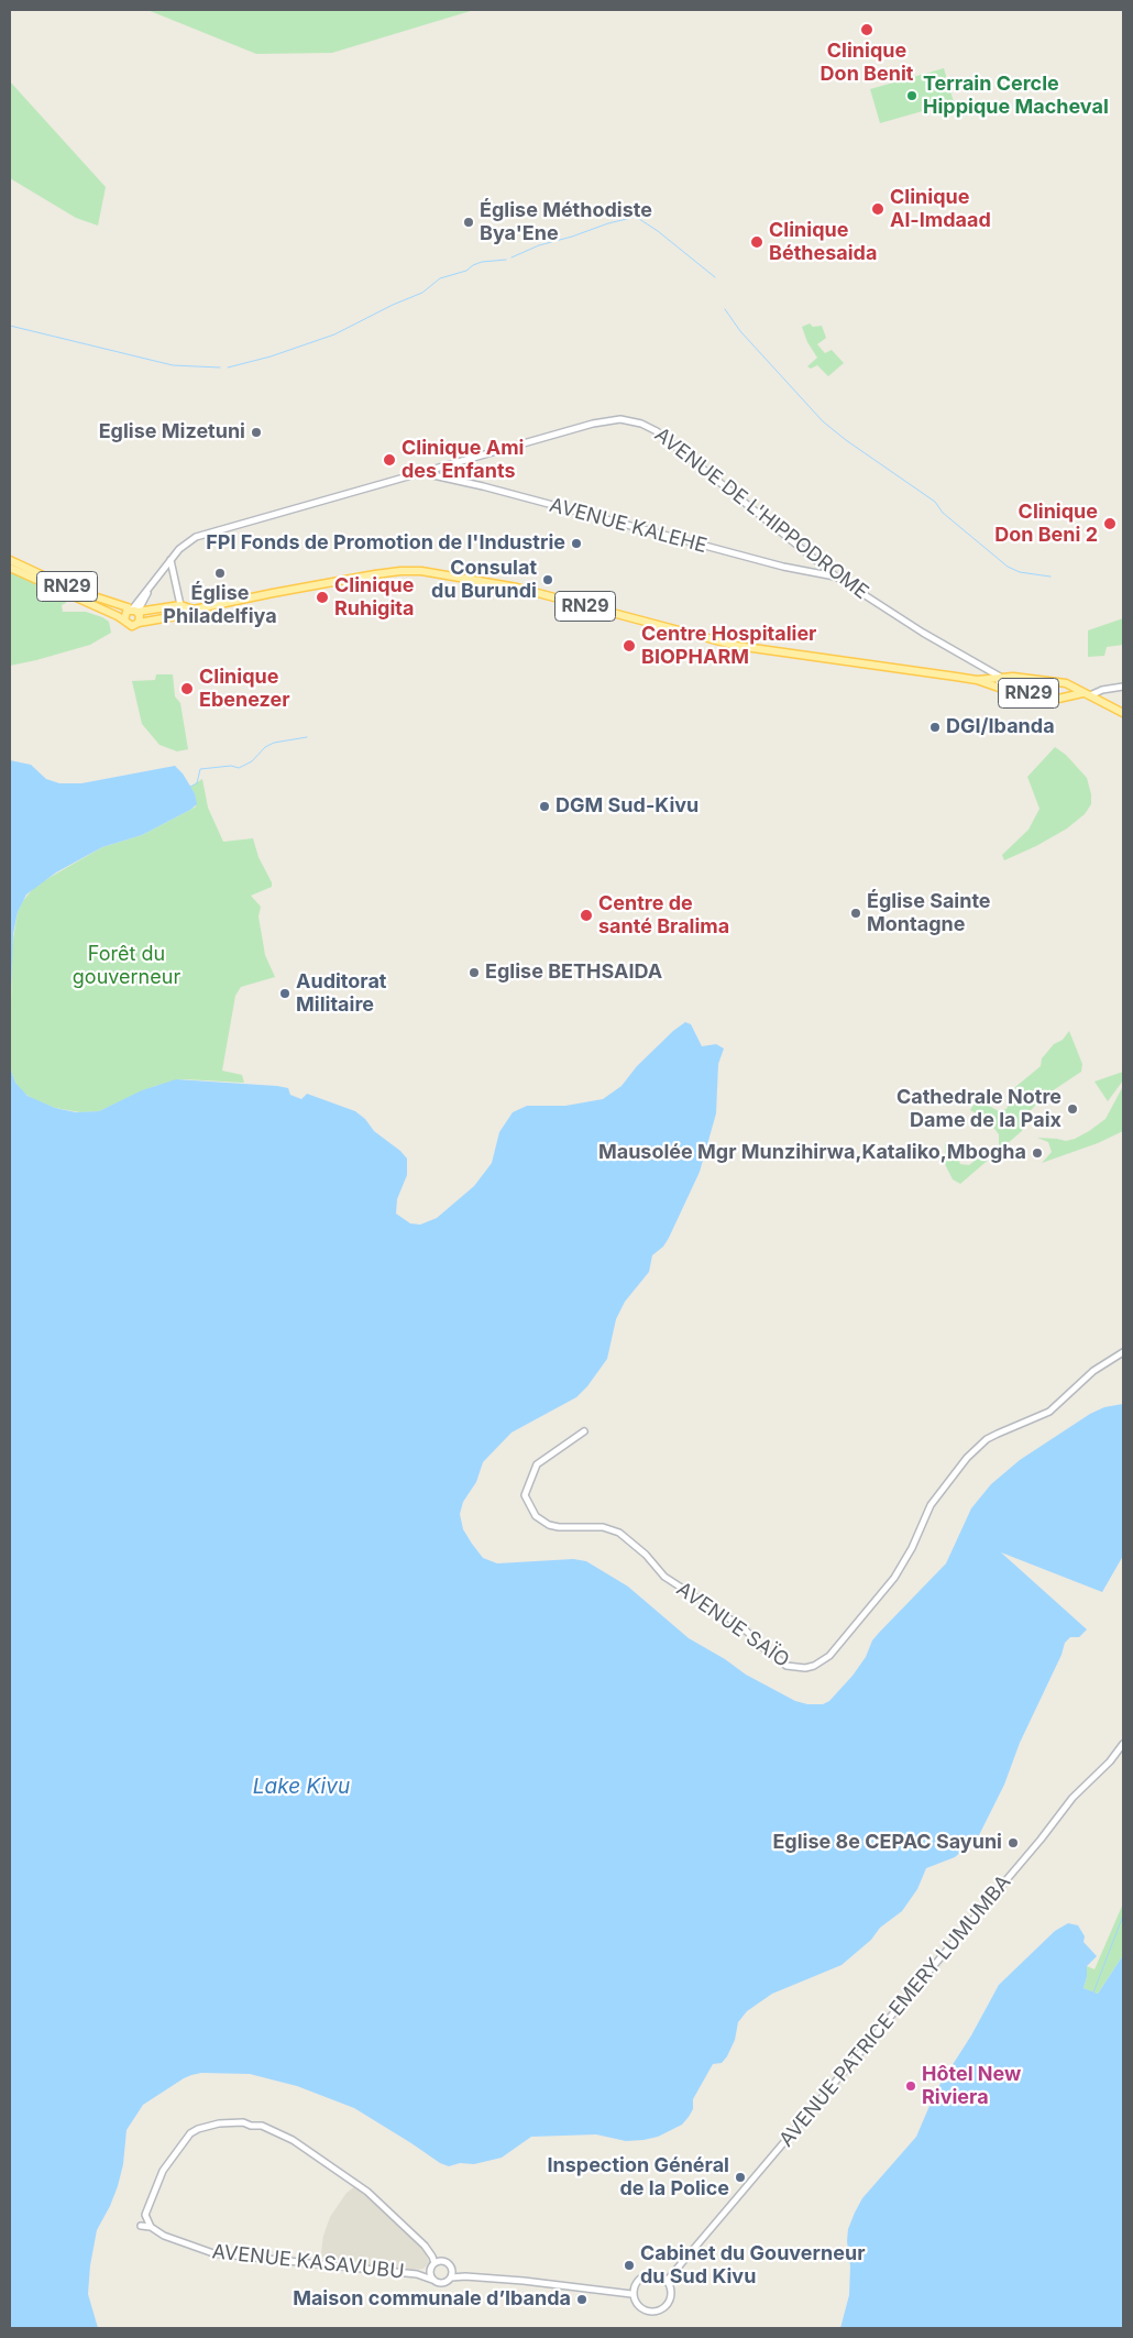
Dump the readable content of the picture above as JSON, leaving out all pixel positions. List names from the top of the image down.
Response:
{
  "streets": {
    "main road": ["RN29"],
    "street": [
      "AVENUE DE L'HIPPODROME",
      "AVENUE KALEHE",
      "AVENUE SAÏO",
      "AVENUE PATRICE EMERY LUMUMBA",
      "AVENUE KASAVUBU"
    ]
  },
  "crossings": [
    ["AVENUE DE L'HIPPODROME", "AVENUE KALEHE"],
    ["AVENUE DE L'HIPPODROME", "RN29"]
  ],
  "water": ["Lake Kivu"],
  "parks": ["Forêt du gouverneur"],
  "places": [
    "Clinique Don Benit",
    "Terrain Cercle Hippique Macheval",
    "Clinique Al-Imdaad",
    "Église Méthodiste Bya'Ene",
    "Clinique Béthesaida",
    "Eglise Mizetuni",
    "Clinique Ami des Enfants",
    "Clinique Don Beni 2",
    "FPI Fonds de Promotion de l'Industrie",
    "Église Philadelfiya",
    "Consulat du Burundi",
    "Clinique Ruhigita",
    "Centre Hospitalier BIOPHARM",
    "Clinique Ebenezer",
    "DGI/Ibanda",
    "DGM Sud-Kivu",
    "Église Sainte Montagne",
    "Centre de santé Bralima",
    "Eglise BETHSAIDA",
    "Auditorat Militaire",
    "Cathedrale Notre Dame de la Paix",
    "Mausolée Mgr Munzihirwa,Kataliko,Mbogha",
    "Eglise 8e CEPAC Sayuni",
    "Hôtel New Riviera",
    "Inspection Général de la Police",
    "Cabinet du Gouverneur du Sud Kivu",
    "Maison communale d’Ibanda"
  ]
}
